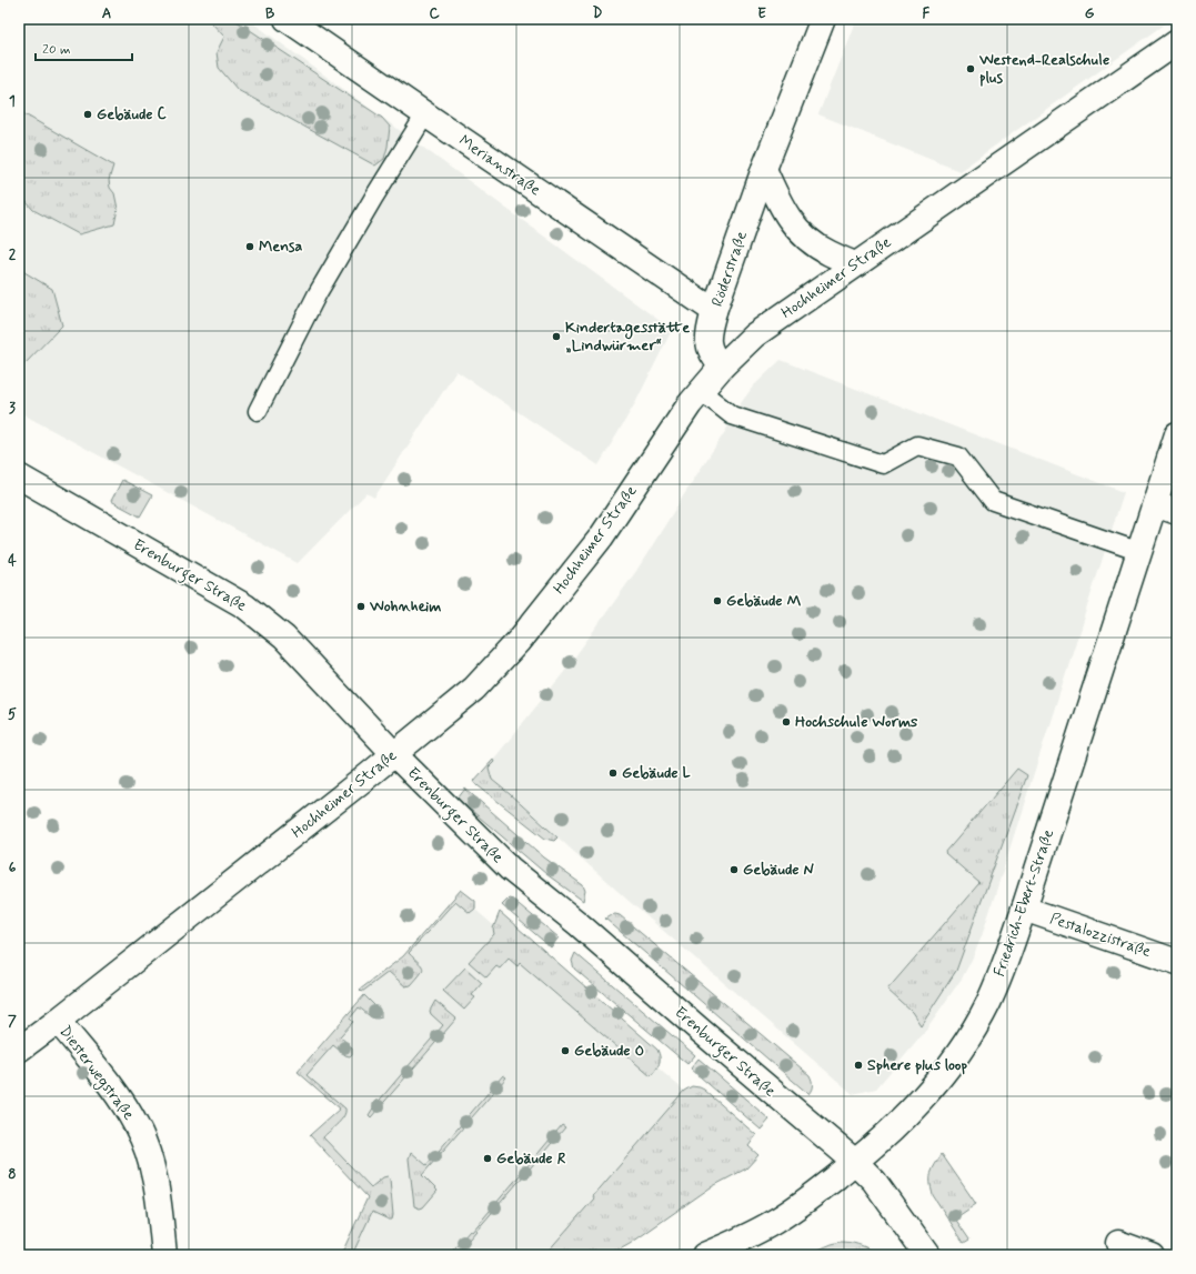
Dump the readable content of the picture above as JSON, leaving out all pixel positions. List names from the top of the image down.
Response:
{
  "streets": {
    "street": [
      "Merianstraße",
      "Röderstraße",
      "Hochheimer Straße",
      "Erenburger Straße",
      "Friedrich-Ebert-Straße",
      "Pestalozzistraße",
      "Diesterwegstraße"
    ]
  },
  "crossings": [
    ["Merianstraße", "Röderstraße"],
    ["Röderstraße", "Hochheimer Straße"],
    ["Hochheimer Straße", "Erenburger Straße"],
    ["Hochheimer Straße", "Diesterwegstraße"],
    ["Erenburger Straße", "Friedrich-Ebert-Straße"],
    ["Friedrich-Ebert-Straße", "Pestalozzistraße"]
  ],
  "places": [
    "Westend-Realschule plus",
    "Gebäude C",
    "Mensa",
    "Kindertagesstätte „Lindwürmer“",
    "Gebäude M",
    "Wohnheim",
    "Hochschule Worms",
    "Gebäude L",
    "Gebäude N",
    "Gebäude O",
    "Sphere plus loop",
    "Gebäude R"
  ],
  "scale_bar": "20 m",
  "grid": {
    "columns": [
      "A",
      "B",
      "C",
      "D",
      "E",
      "F",
      "G"
    ],
    "rows": [
      "1",
      "2",
      "3",
      "4",
      "5",
      "6",
      "7",
      "8"
    ]
  }
}
